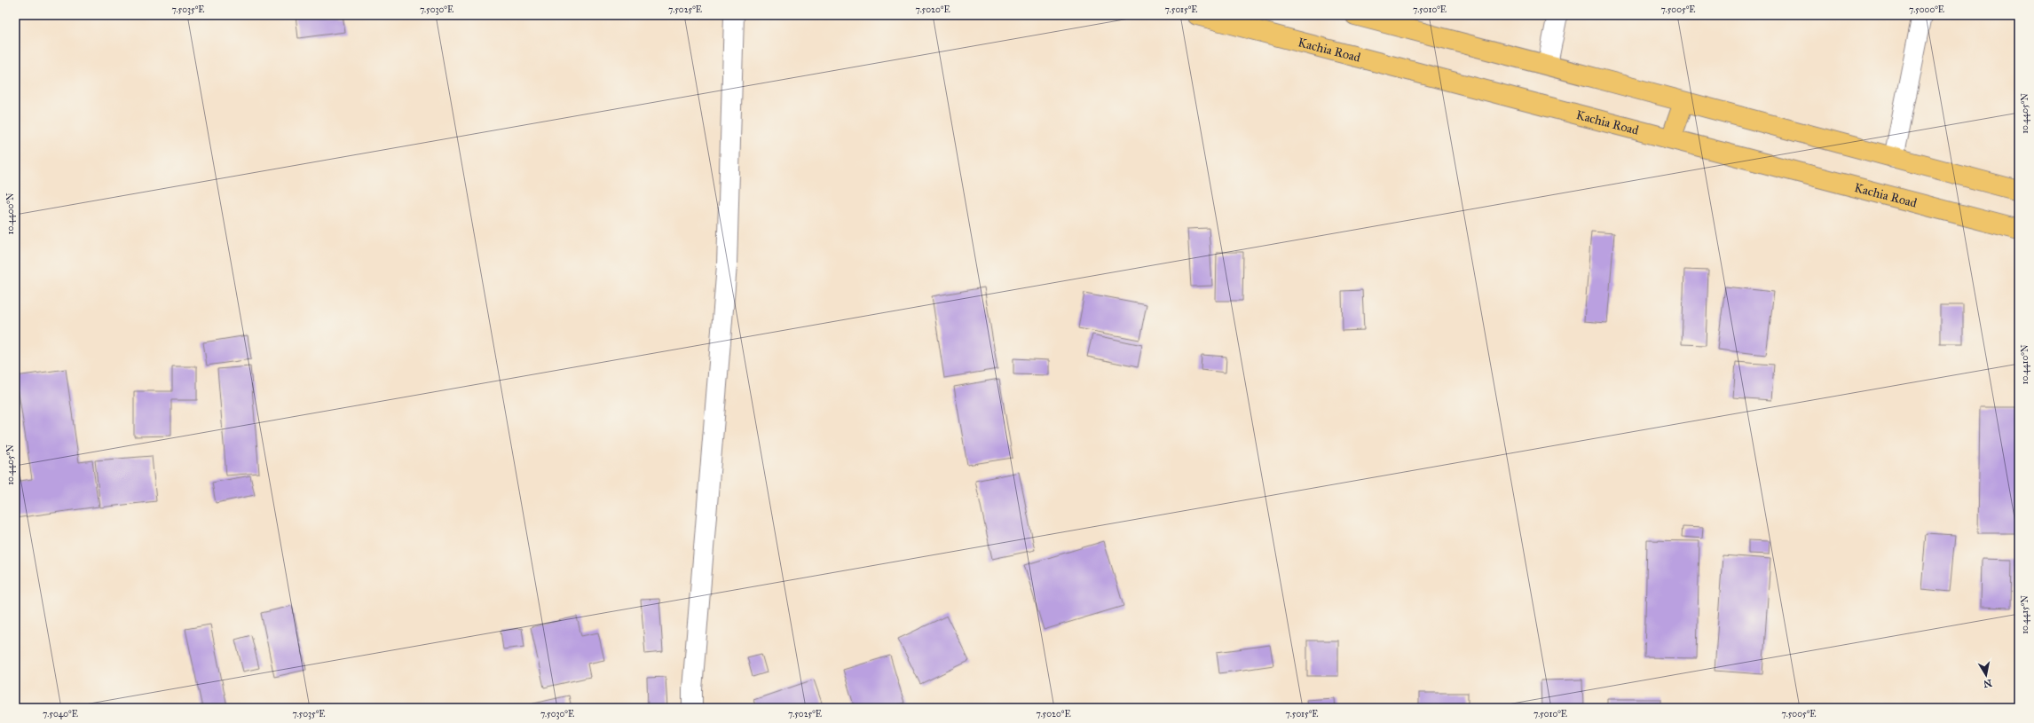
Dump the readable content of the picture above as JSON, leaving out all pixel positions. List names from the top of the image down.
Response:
{
  "streets": {
    "highway": ["Kachia Road"]
  },
  "north": "bottom",
  "coordinates": [
    "7.5035°E",
    "7.5030°E",
    "7.5025°E",
    "7.5020°E",
    "7.5015°E",
    "7.5010°E",
    "7.5005°E",
    "7.5000°E",
    "10.4405°N",
    "10.4400°N",
    "10.4410°N",
    "10.4415°N",
    "7.5040°E"
  ]
}
